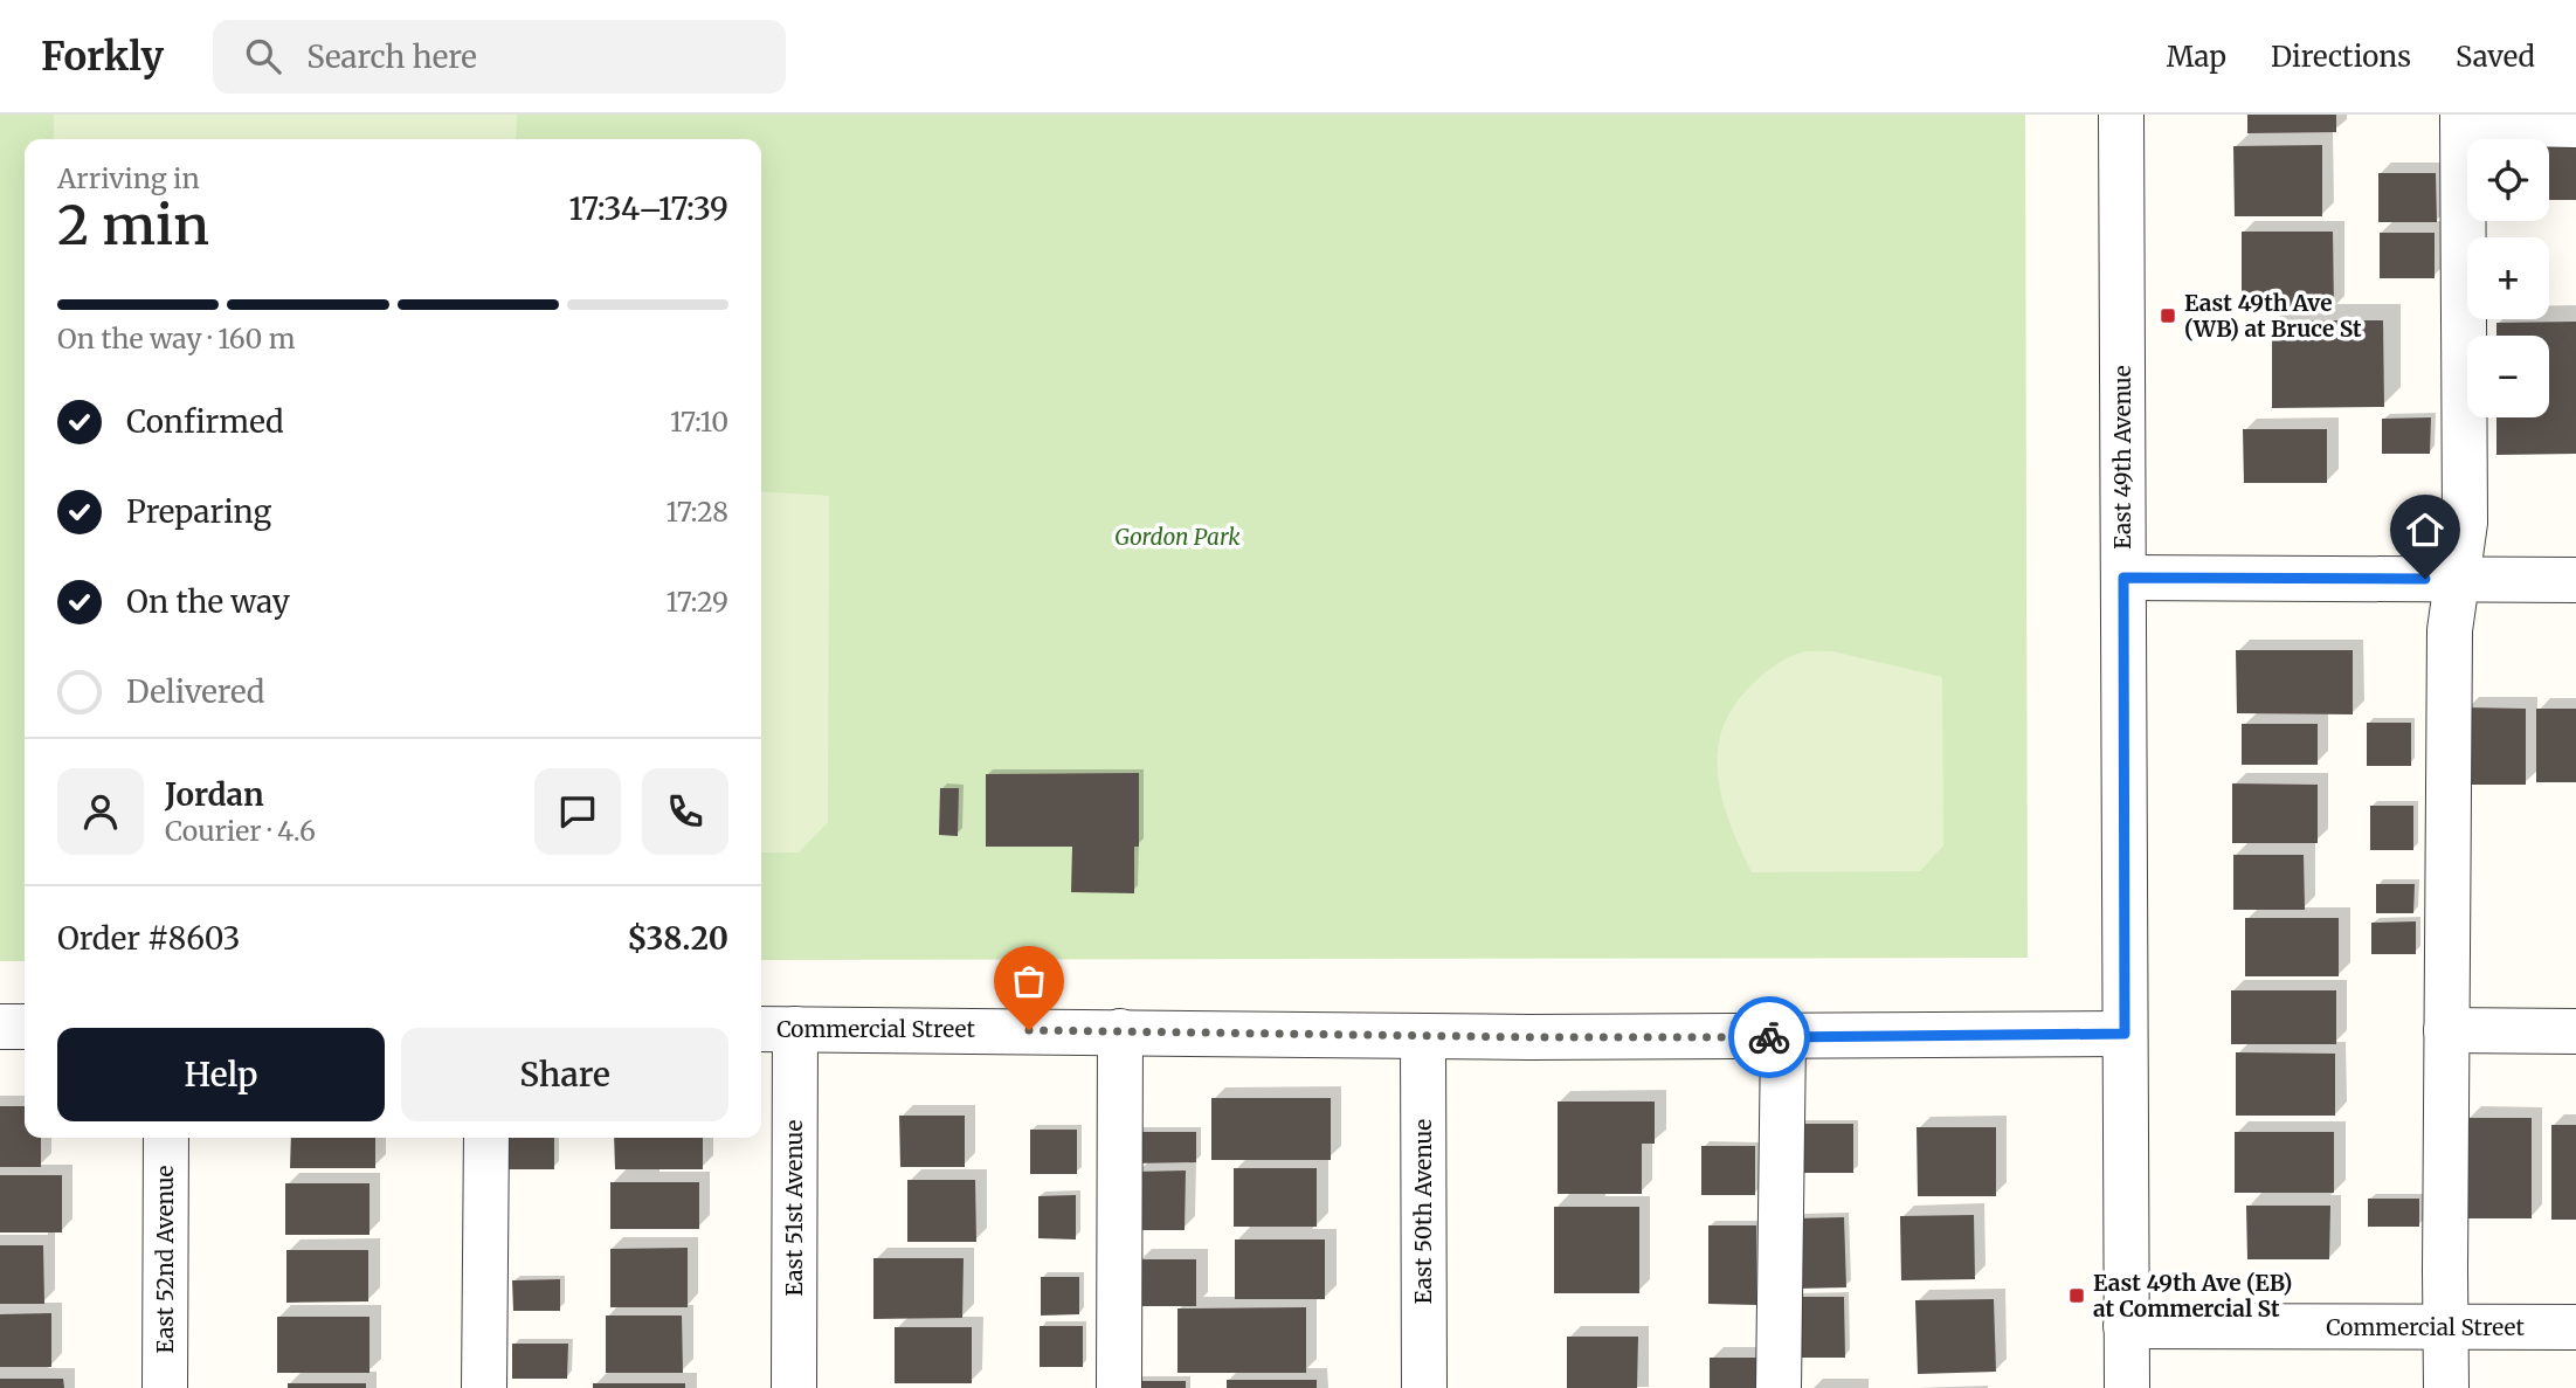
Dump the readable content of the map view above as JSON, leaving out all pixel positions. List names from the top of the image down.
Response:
{
  "streets": {
    "street": [
      "East 49th Avenue",
      "Commercial Street",
      "East 51st Avenue",
      "East 50th Avenue",
      "East 52nd Avenue"
    ]
  },
  "crossings": [
    ["East 49th Avenue", "Commercial Street"],
    ["Commercial Street", "East 51st Avenue"],
    ["Commercial Street", "East 50th Avenue"]
  ],
  "parks": ["Gordon Park"],
  "places": {
    "transit": ["East 49th Ave (WB) at Bruce St", "East 49th Ave (EB) at Commercial St"]
  },
  "page": {
    "header": "Forkly",
    "search": "Search here",
    "nav": ["Map", "Directions", "Saved"],
    "map_buttons": ["+", "−"],
    "heading": ["2 min", "Arriving in", "17:34–17:39"],
    "panel": [
      "Jordan",
      "Courier · 4.6",
      "Order #8603",
      "$38.20"
    ],
    "bar": "On the way · 160 m",
    "list": [
      ["Confirmed", "17:10"],
      ["Preparing", "17:28"],
      ["On the way", "17:29"],
      "Delivered"
    ],
    "buttons": ["Help", "Share"]
  }
}
